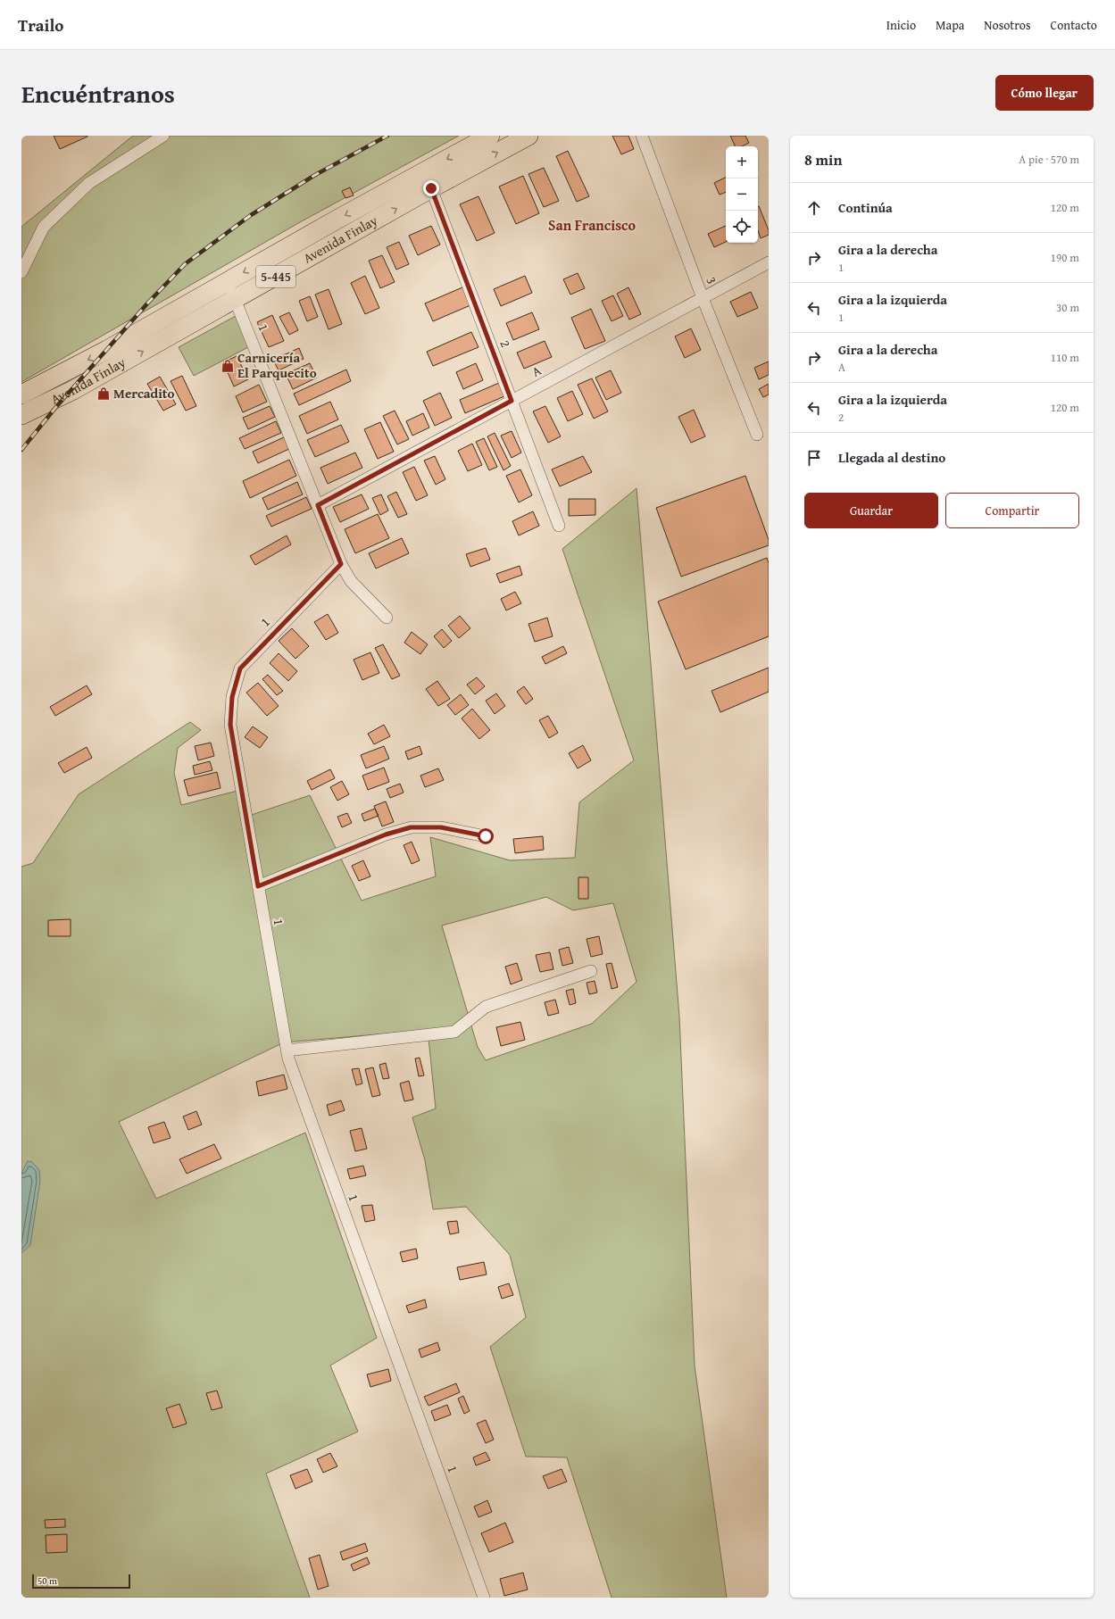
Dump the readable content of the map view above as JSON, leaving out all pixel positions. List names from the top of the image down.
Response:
{
  "streets": {
    "highway": ["Avenida Finlay", "5-445"],
    "street": [
      "3",
      "1",
      "2",
      "A"
    ]
  },
  "crossings": [
    ["Avenida Finlay", "1"],
    ["Avenida Finlay", "2"],
    ["3", "A"],
    ["1", "A"],
    ["2", "A"]
  ],
  "districts": ["San Francisco"],
  "places": {
    "shop": ["Carnicería El Parquecito", "Mercadito"]
  },
  "scale_bar": "50 m",
  "page": {
    "header": "Trailo",
    "nav": [
      "Inicio",
      "Mapa",
      "Nosotros",
      "Contacto"
    ],
    "title": "Encuéntranos",
    "buttons": [
      "Cómo llegar",
      ["Guardar", "Compartir"]
    ],
    "heading": ["8 min", "A pie · 570 m"],
    "map_buttons": ["+", "−"],
    "list": [
      ["Continúa", "120 m"],
      ["Gira a la derecha", "1", "190 m"],
      ["Gira a la izquierda", "1", "30 m"],
      ["Gira a la derecha", "A", "110 m"],
      ["Gira a la izquierda", "2", "120 m"],
      "Llegada al destino"
    ],
    "scale": "50 m"
  }
}
